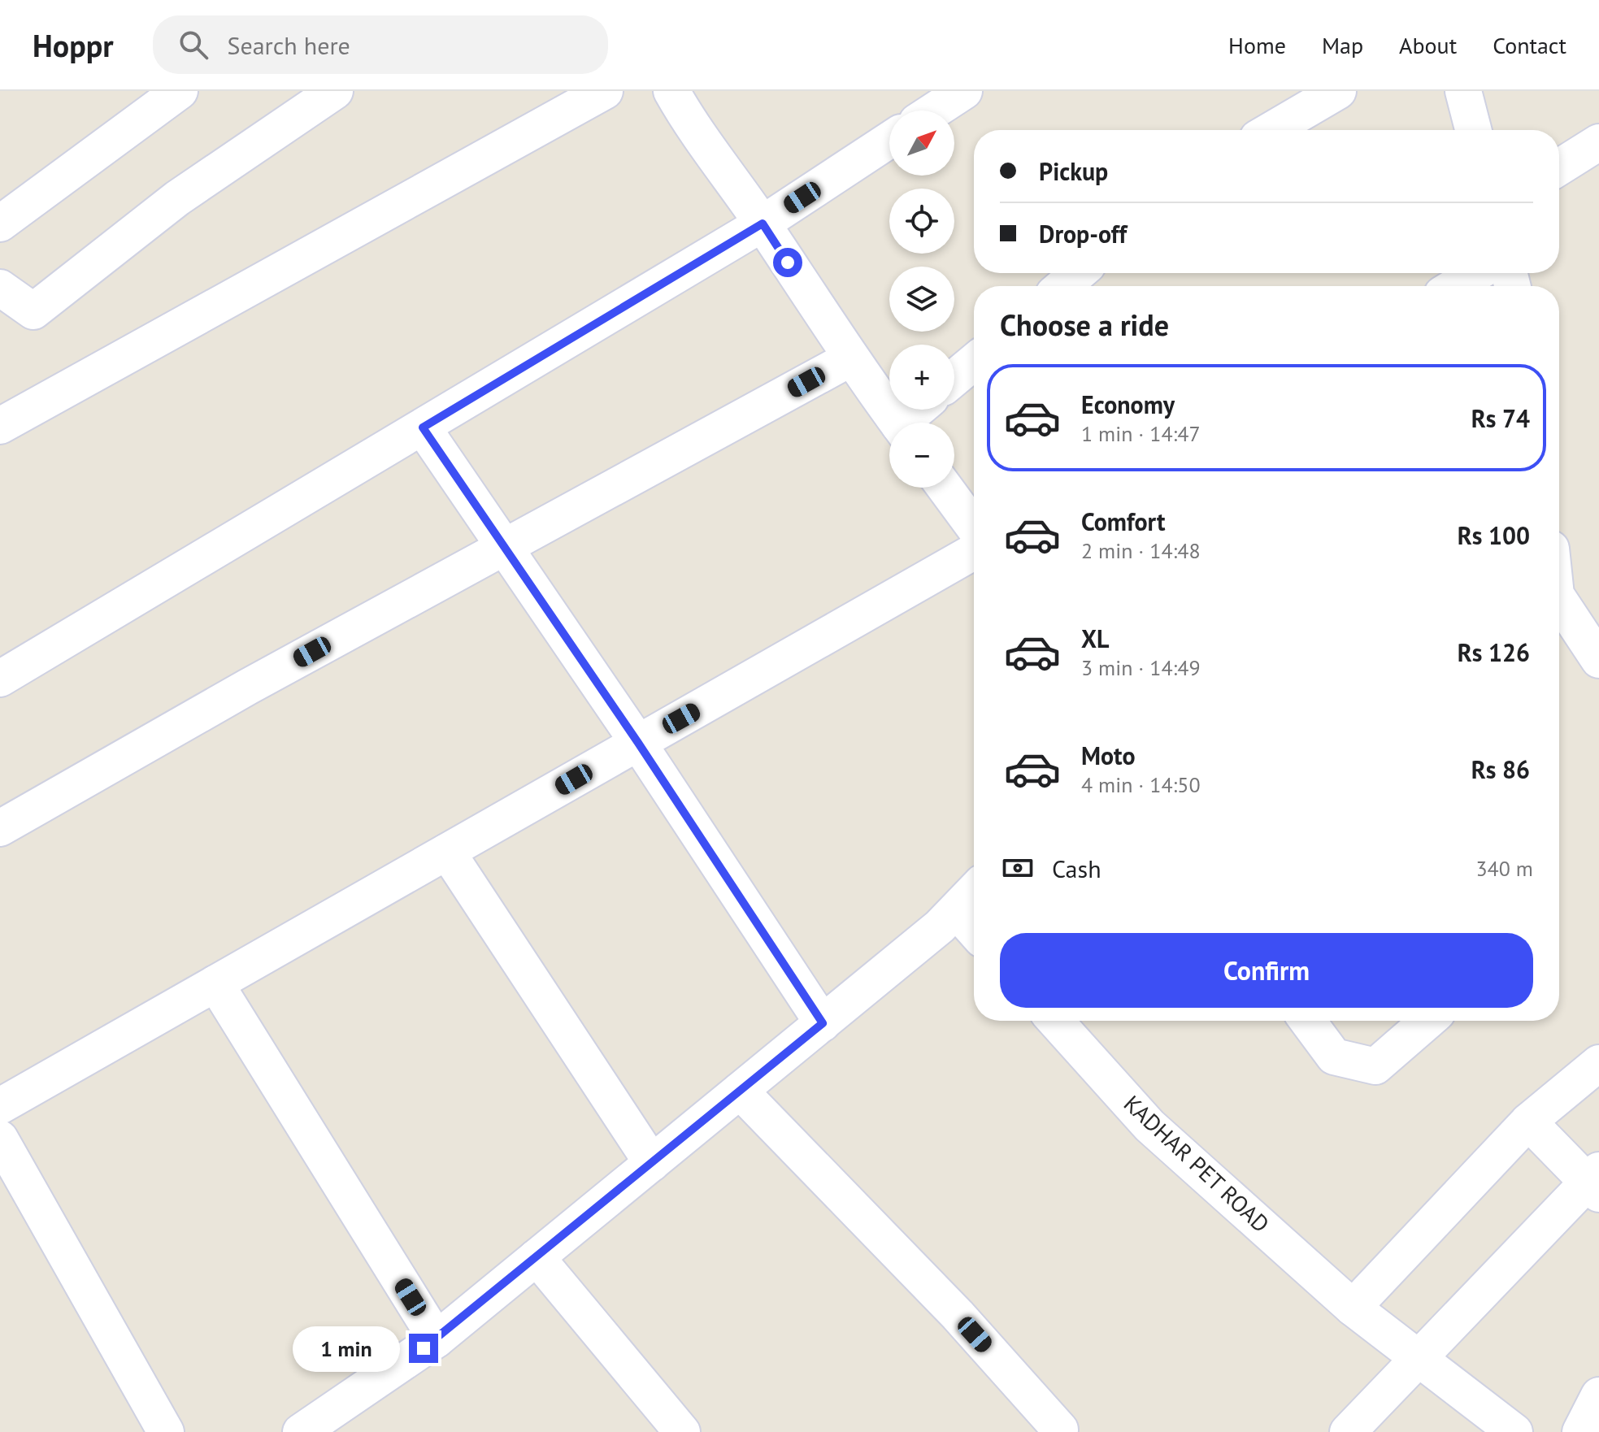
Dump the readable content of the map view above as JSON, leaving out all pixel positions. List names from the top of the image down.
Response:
{
  "streets": {
    "street": ["KADHAR PET ROAD"]
  },
  "north": "top right",
  "page": {
    "header": "Hoppr",
    "search": "Search here",
    "nav": [
      "Home",
      "Map",
      "About",
      "Contact"
    ],
    "map_buttons": ["+", "−"],
    "banner": ["Pickup", "Drop-off"],
    "heading": "Choose a ride",
    "list": [
      {
        "name": "Economy",
        "note": "1 min · 14:47",
        "value": "Rs 74"
      },
      {
        "name": "Comfort",
        "note": "2 min · 14:48",
        "value": "Rs 100"
      },
      {
        "name": "XL",
        "note": "3 min · 14:49",
        "value": "Rs 126"
      },
      {
        "name": "Moto",
        "note": "4 min · 14:50",
        "value": "Rs 86"
      }
    ],
    "pay": ["Cash", "340 m"],
    "buttons": "Confirm",
    "bubble": "1 min"
  }
}
